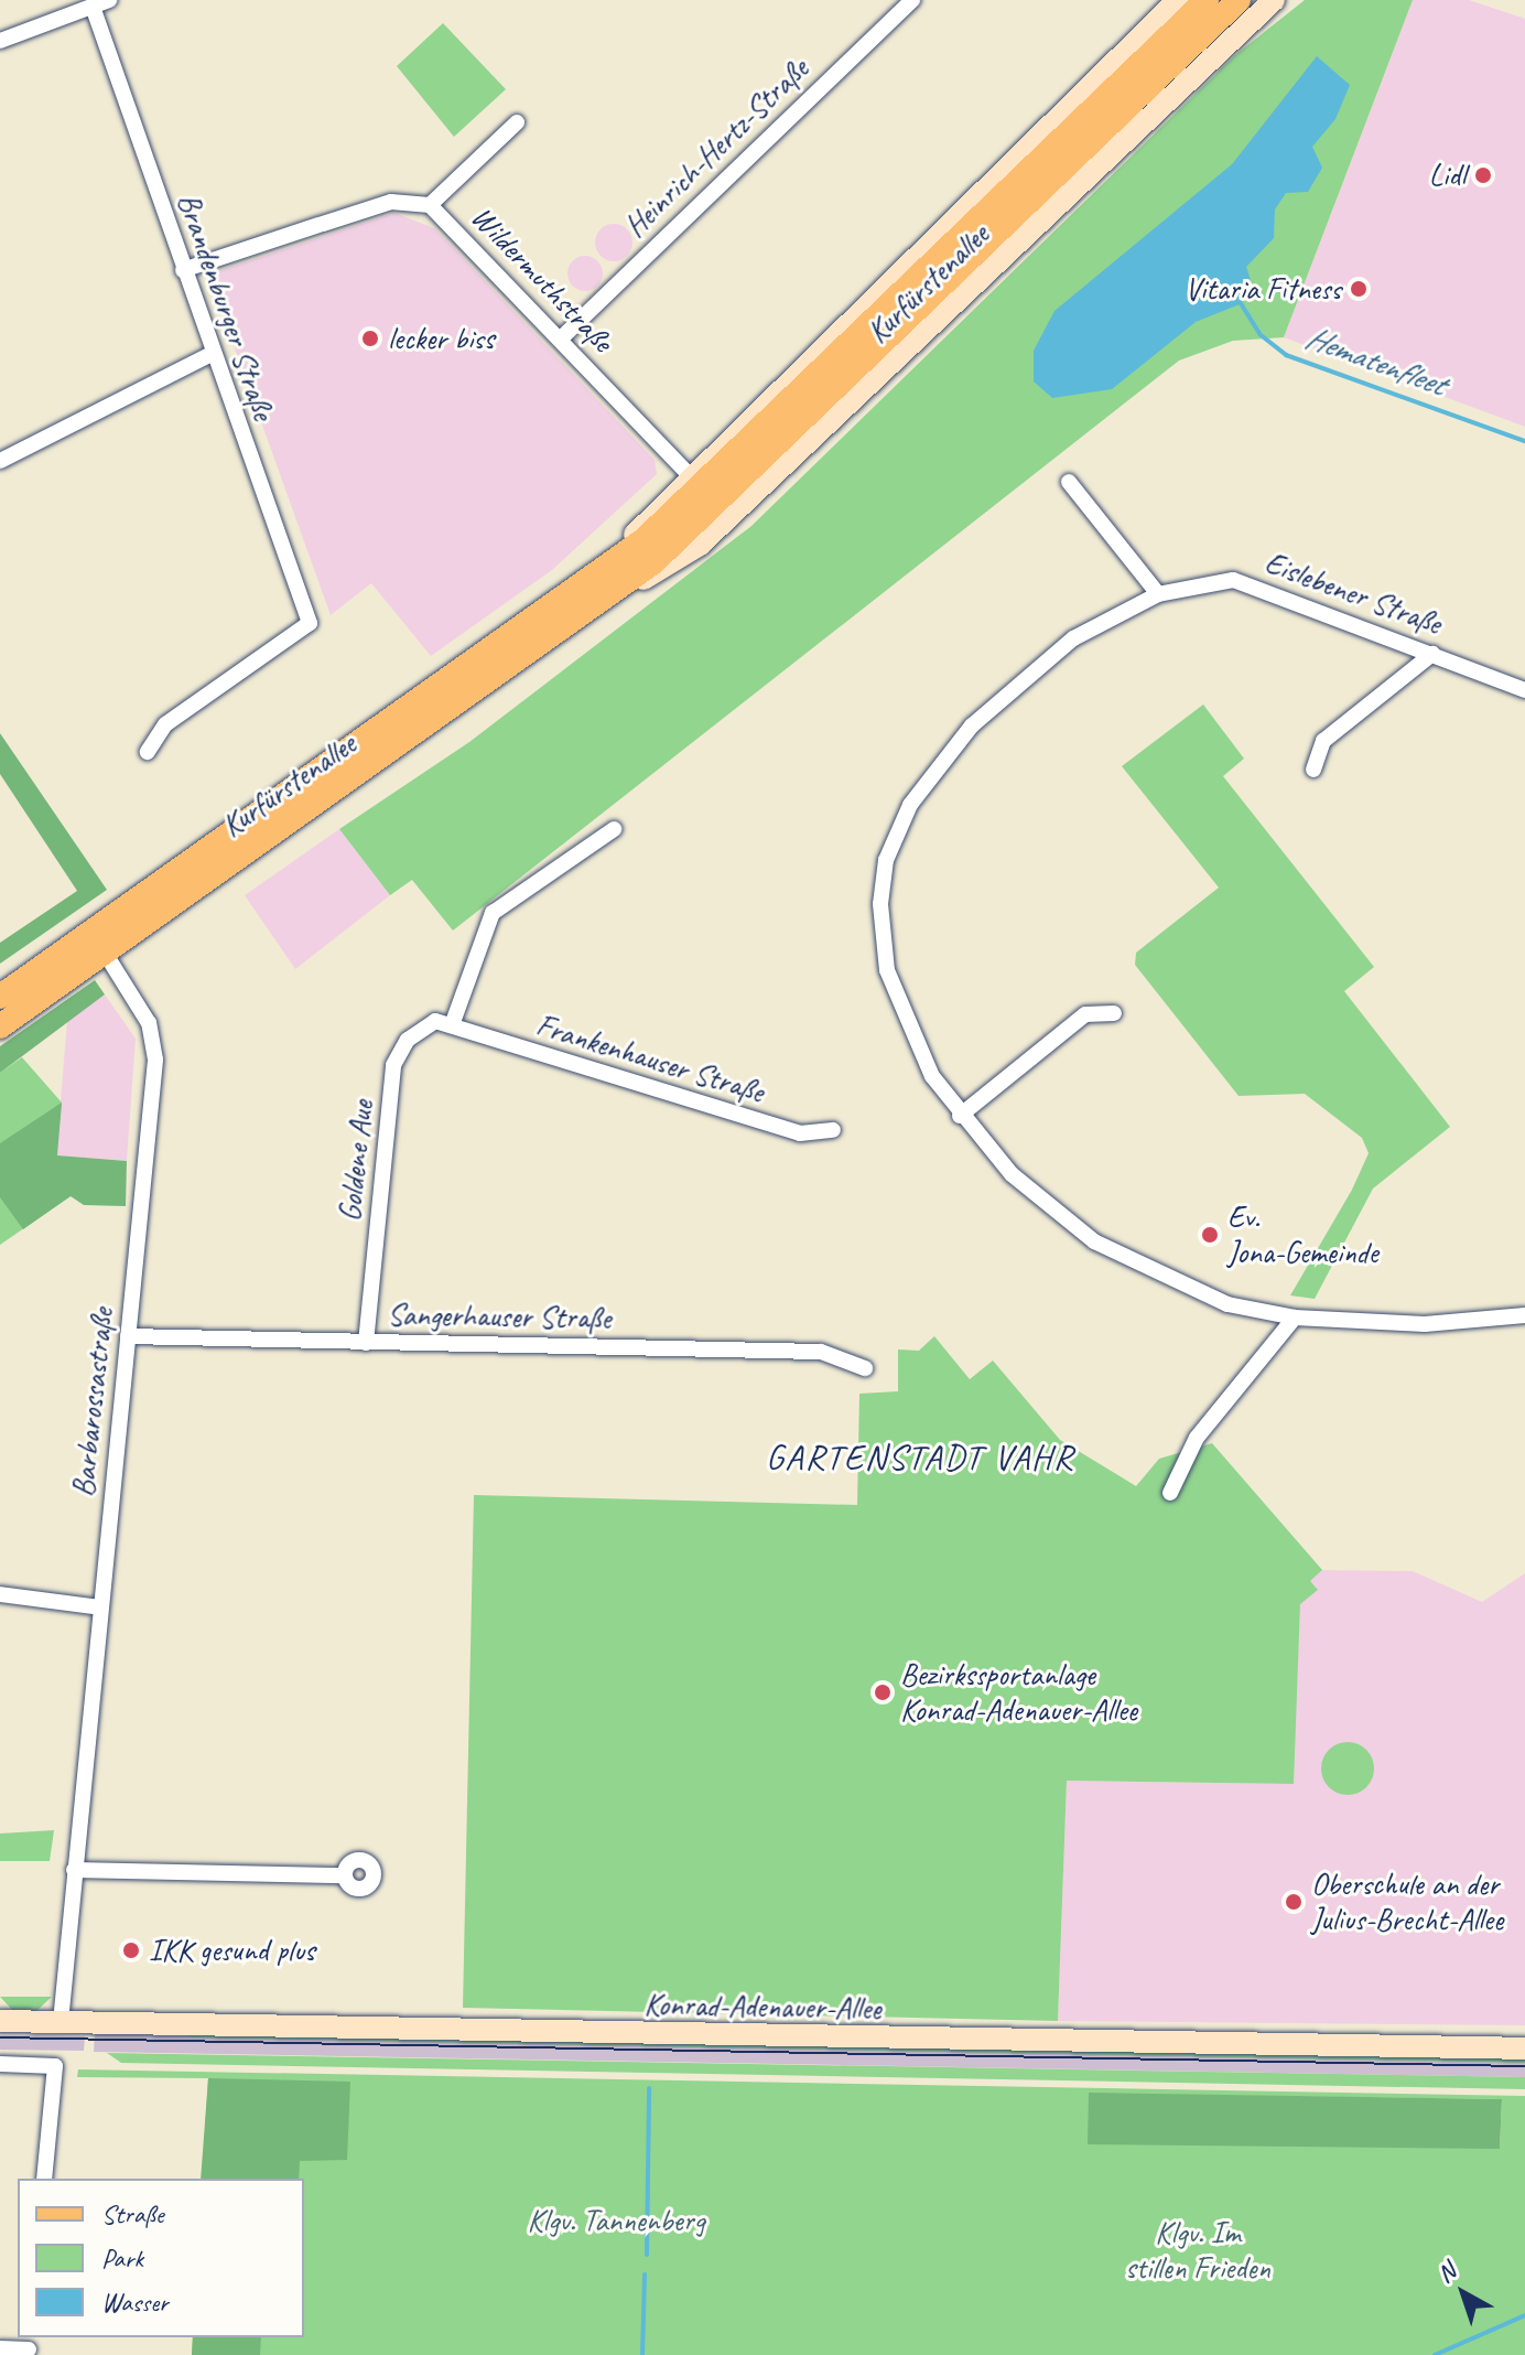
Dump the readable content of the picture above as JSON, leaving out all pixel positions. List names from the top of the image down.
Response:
{
  "streets": {
    "main road": ["Kurfürstenallee", "Konrad-Adenauer-Allee"],
    "street": [
      "Heinrich-Hertz-Straße",
      "Wildermuthstraße",
      "Brandenburger Straße",
      "Eislebener Straße",
      "Frankenhauser Straße",
      "Goldene Aue",
      "Sangerhauser Straße",
      "Barbarossastraße"
    ]
  },
  "crossings": [
    ["Heinrich-Hertz-Straße", "Wildermuthstraße"],
    ["Wildermuthstraße", "Kurfürstenallee"],
    ["Wildermuthstraße", "Brandenburger Straße"],
    ["Kurfürstenallee", "Barbarossastraße"],
    ["Frankenhauser Straße", "Goldene Aue"],
    ["Goldene Aue", "Sangerhauser Straße"],
    ["Sangerhauser Straße", "Barbarossastraße"],
    ["Barbarossastraße", "Konrad-Adenauer-Allee"]
  ],
  "districts": ["GARTENSTADT VAHR"],
  "water": ["Hematenfleet"],
  "parks": ["Klgv. Tannenberg", "Klgv. Im stillen Frieden"],
  "places": [
    "Lidl",
    "Vitaria Fitness",
    "lecker biss",
    "Ev. Jona-Gemeinde",
    "Bezirkssportanlage Konrad-Adenauer-Allee",
    "Oberschule an der Julius-Brecht-Allee",
    "IKK gesund plus"
  ],
  "legend": ["Straße", "Park", "Wasser"],
  "north": "top left"
}
